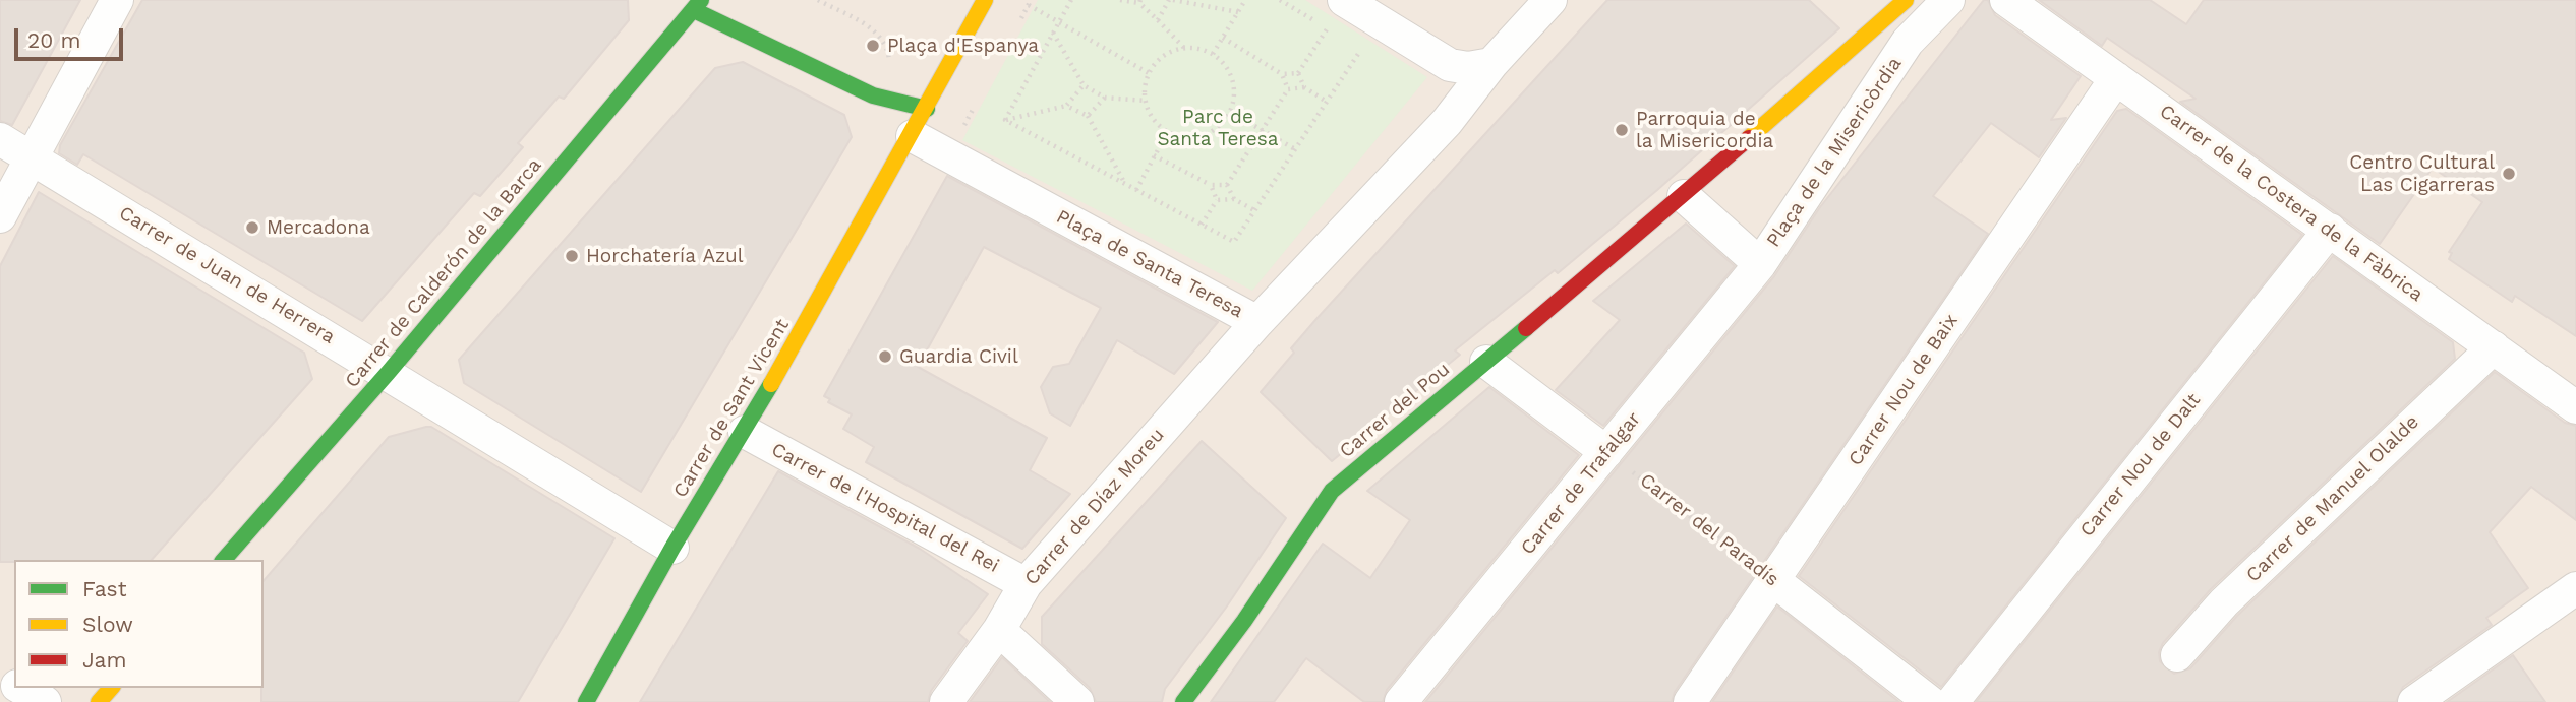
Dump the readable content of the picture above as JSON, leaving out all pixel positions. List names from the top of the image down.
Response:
{
  "streets": {
    "main road": [
      "Plaça de la Misericòrdia",
      "Carrer de Calderón de la Barca",
      "Carrer de Sant Vicent",
      "Carrer del Pou"
    ],
    "street": [
      "Carrer de la Costera de la Fàbrica",
      "Plaça de Santa Teresa",
      "Carrer de Juan de Herrera",
      "Carrer Nou de Baix",
      "Carrer Nou de Dalt",
      "Carrer de Trafalgar",
      "Carrer de Manuel Olalde",
      "Carrer de Díaz Moreu",
      "Carrer de l'Hospital del Rei",
      "Carrer del Paradís"
    ]
  },
  "crossings": [
    ["Plaça de la Misericòrdia", "Carrer del Pou"],
    ["Plaça de la Misericòrdia", "Carrer de Trafalgar"],
    ["Carrer de la Costera de la Fàbrica", "Carrer Nou de Baix"],
    ["Carrer de la Costera de la Fàbrica", "Carrer Nou de Dalt"],
    ["Carrer de la Costera de la Fàbrica", "Carrer de Manuel Olalde"],
    ["Plaça de Santa Teresa", "Carrer de Sant Vicent"],
    ["Plaça de Santa Teresa", "Carrer de Díaz Moreu"],
    ["Carrer de Calderón de la Barca", "Carrer de Juan de Herrera"],
    ["Carrer de Juan de Herrera", "Carrer de Sant Vicent"],
    ["Carrer Nou de Baix", "Carrer del Paradís"],
    ["Carrer de Sant Vicent", "Carrer de l'Hospital del Rei"],
    ["Carrer de Trafalgar", "Carrer del Paradís"],
    ["Carrer de Díaz Moreu", "Carrer de l'Hospital del Rei"]
  ],
  "parks": ["Parc de Santa Teresa"],
  "places": [
    "Plaça d'Espanya",
    "Parroquia de la Misericordia",
    "Centro Cultural Las Cigarreras",
    "Mercadona",
    "Horchatería Azul",
    "Guardia Civil"
  ],
  "legend": ["Fast", "Slow", "Jam"],
  "scale_bar": "20 m"
}
